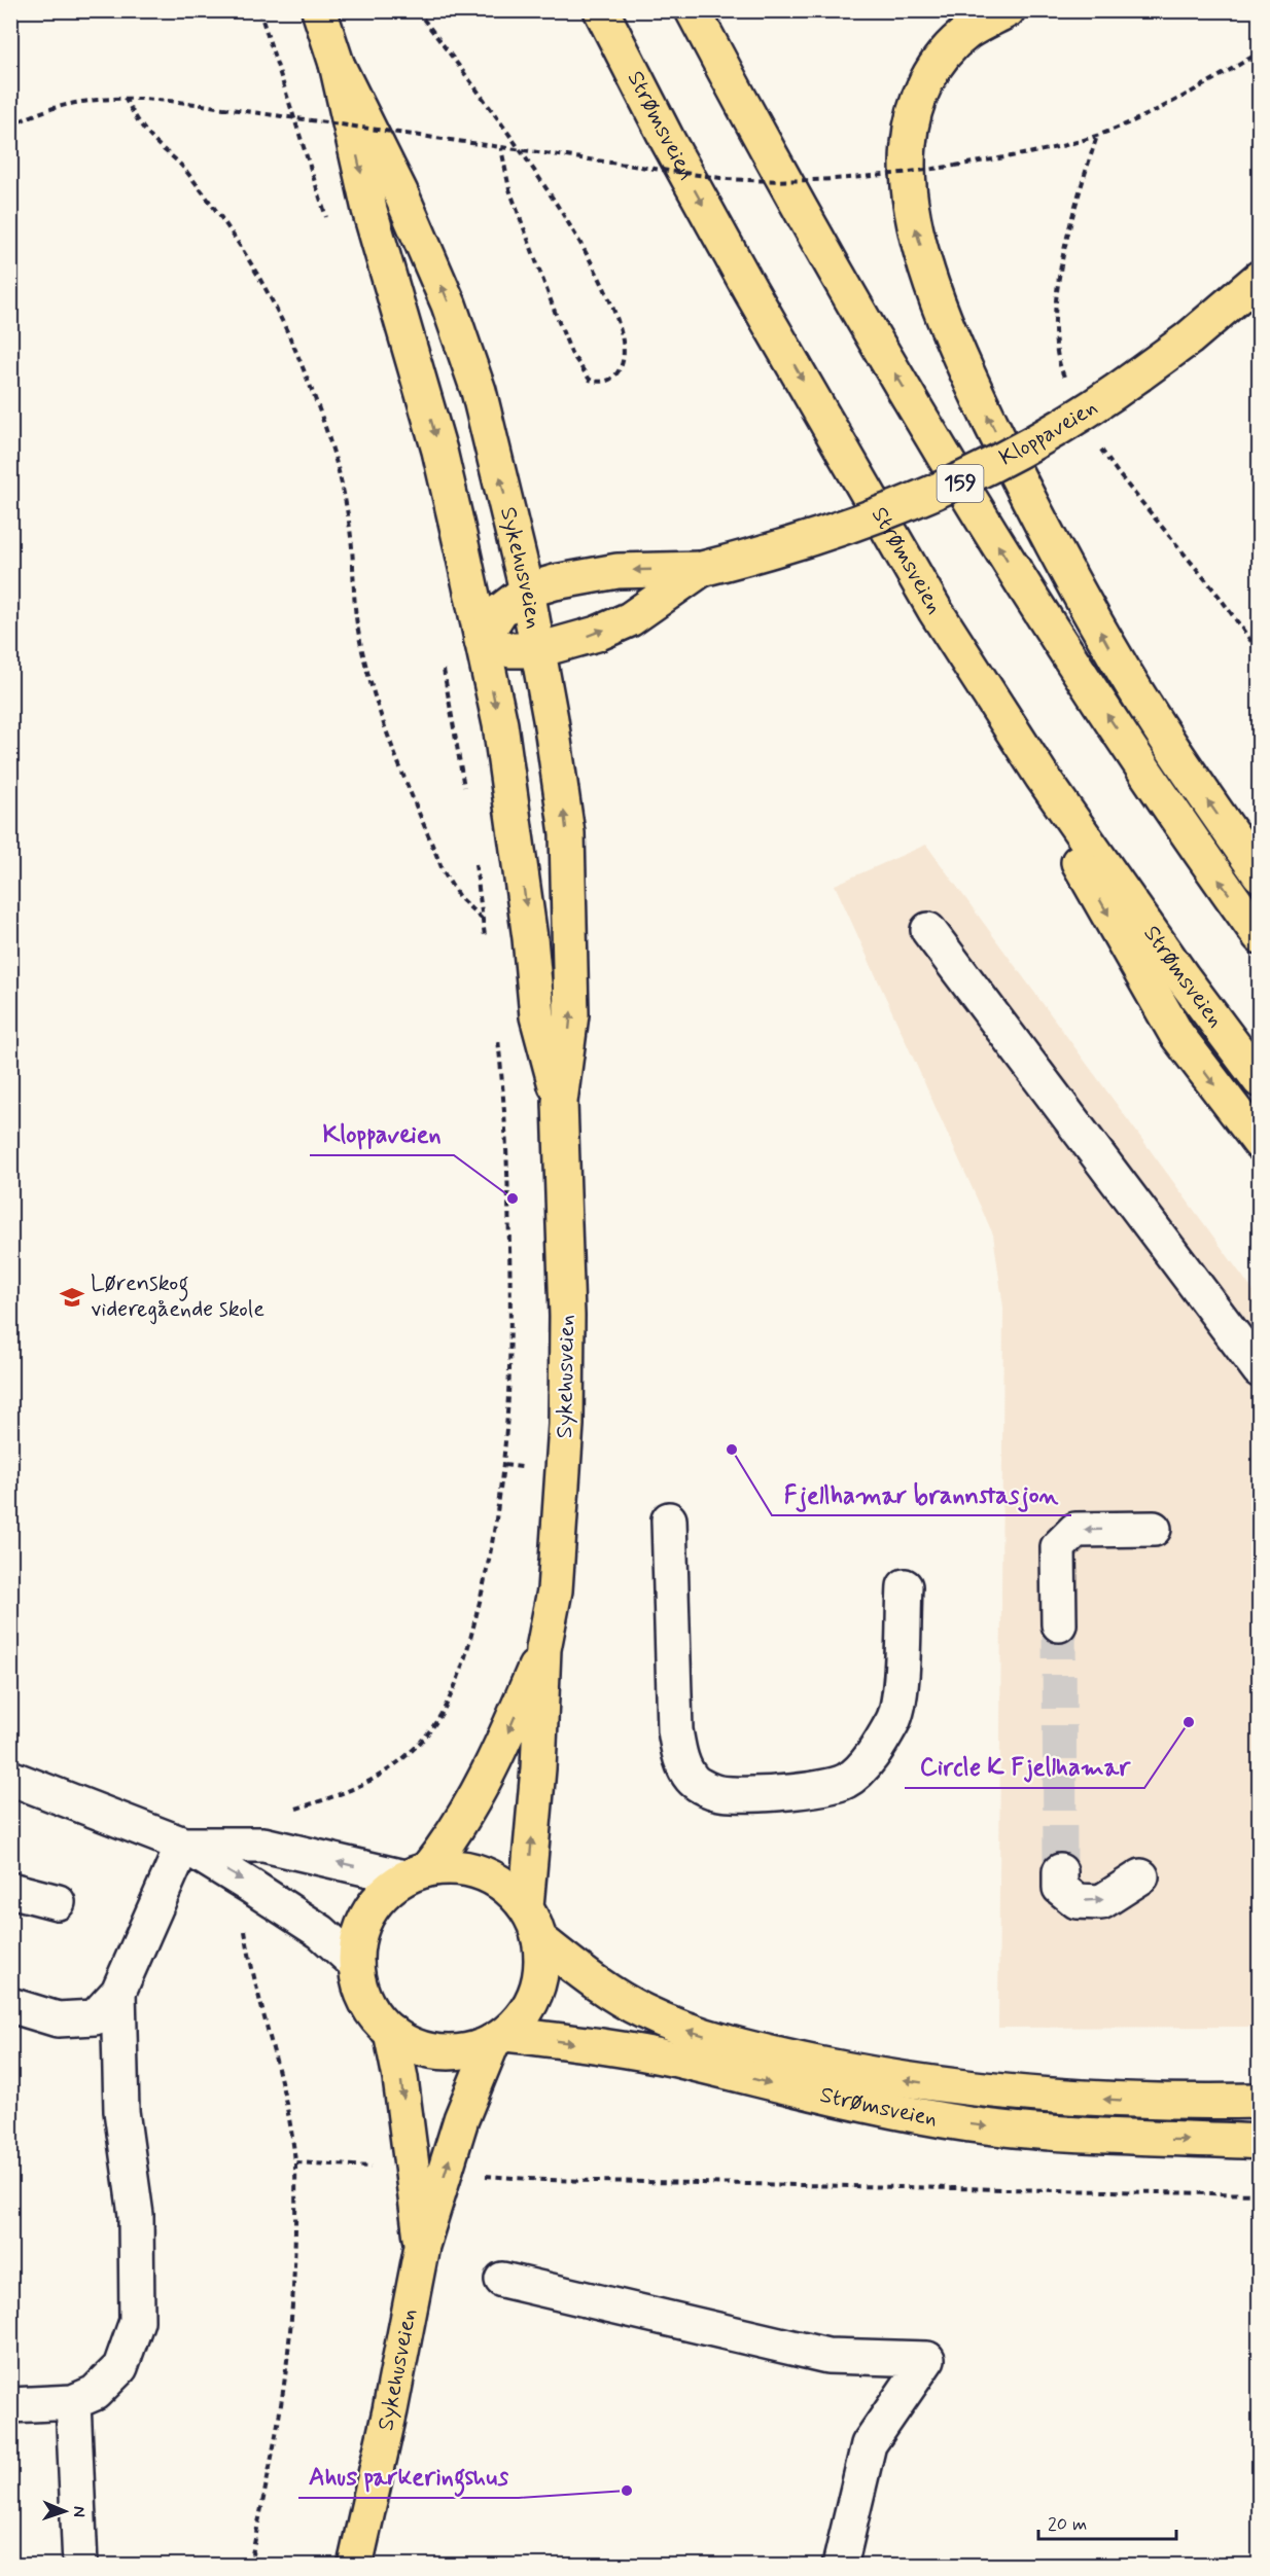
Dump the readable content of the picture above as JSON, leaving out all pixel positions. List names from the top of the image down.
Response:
{
  "streets": {
    "main road": [
      "Strømsveien",
      "Kloppaveien",
      "159",
      "Sykehusveien"
    ]
  },
  "crossings": [
    ["Strømsveien", "Sykehusveien"],
    ["Kloppaveien", "Sykehusveien"]
  ],
  "places": {
    "other": [
      "Kloppaveien",
      "Fjellhamar brannstasjon",
      "Circle K Fjellhamar",
      "Ahus parkeringshus"
    ],
    "school or university": ["Lørenskog videregående skole"]
  },
  "scale_bar": "20 m",
  "north": "right"
}
